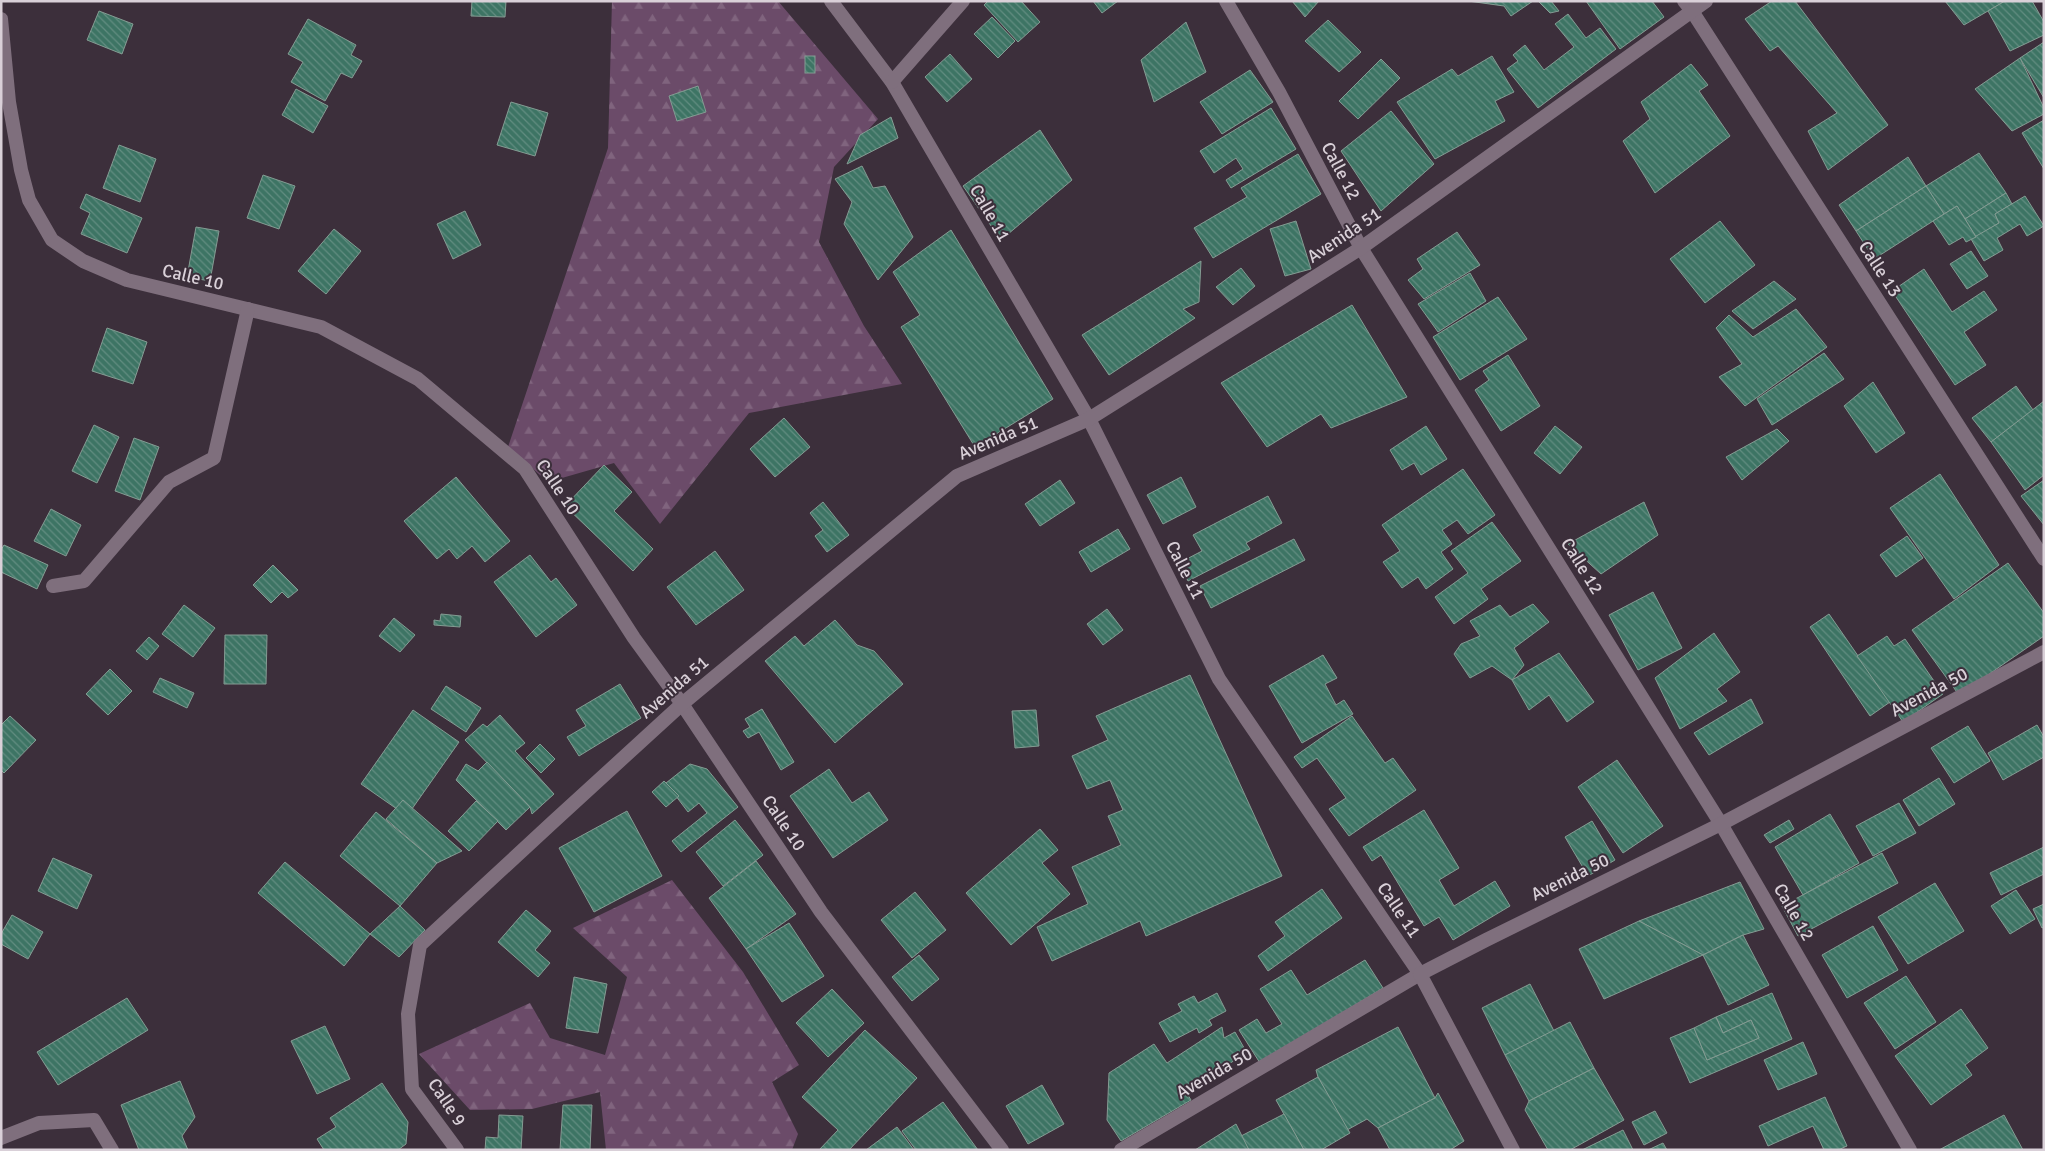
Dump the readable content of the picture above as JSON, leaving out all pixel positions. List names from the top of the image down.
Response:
{
  "streets": {
    "street": [
      "Calle 12",
      "Calle 11",
      "Avenida 51",
      "Calle 13",
      "Calle 10",
      "Avenida 50",
      "Calle 9"
    ]
  },
  "crossings": [
    ["Calle 12", "Avenida 51"],
    ["Calle 12", "Avenida 50"],
    ["Calle 11", "Avenida 51"],
    ["Calle 11", "Avenida 50"],
    ["Avenida 51", "Calle 13"],
    ["Avenida 51", "Calle 10"],
    ["Avenida 51", "Calle 9"]
  ]
}
